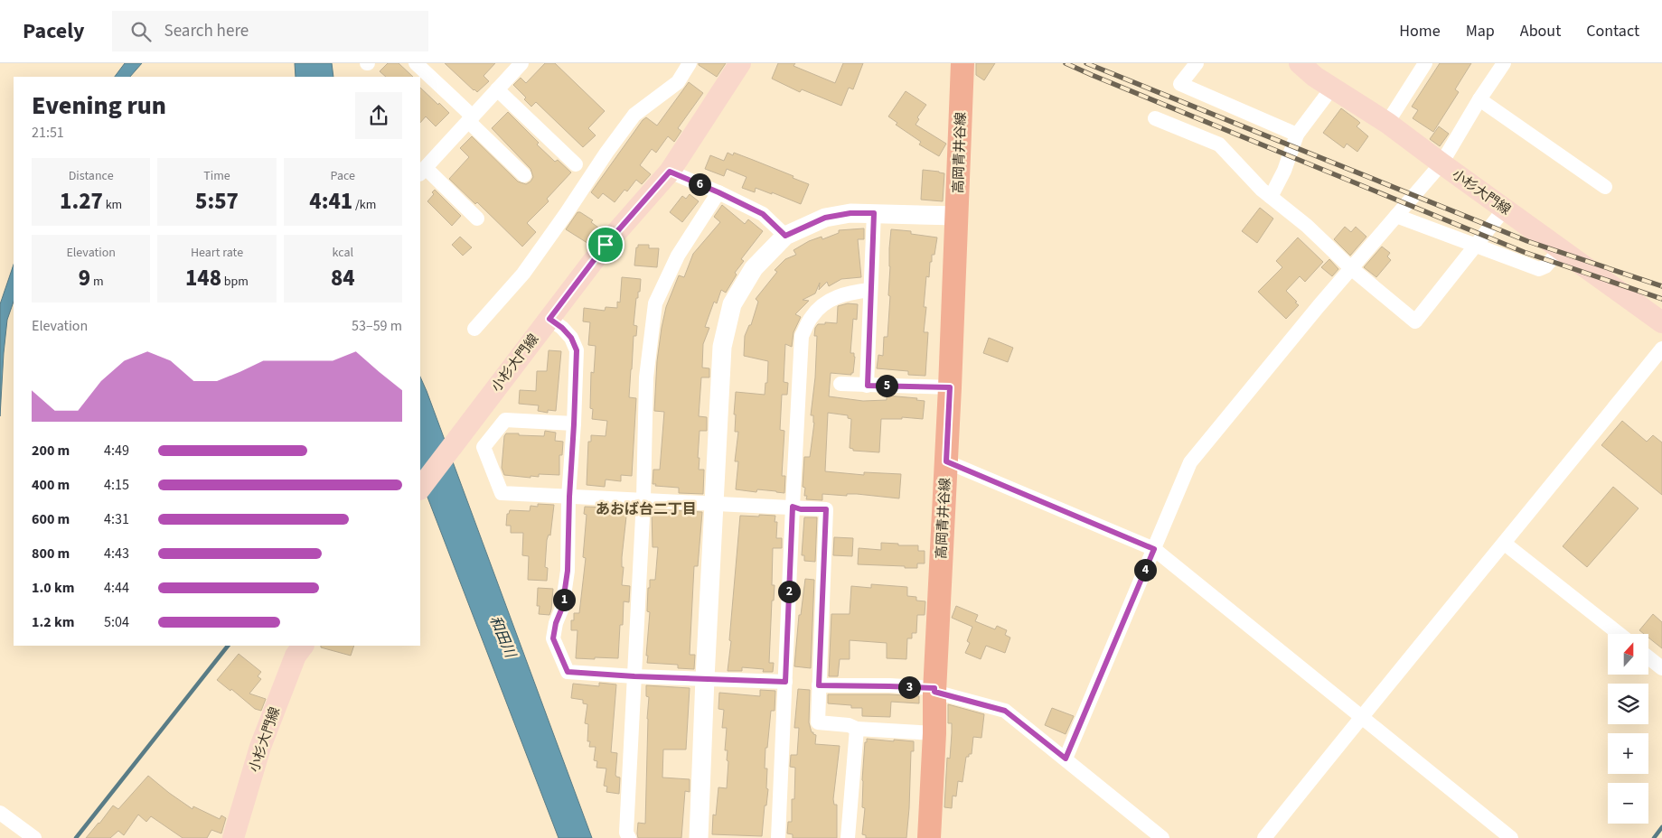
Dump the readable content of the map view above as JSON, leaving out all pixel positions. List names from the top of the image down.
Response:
{
  "streets": {
    "main road": ["高岡青井谷線", "小杉大門線"]
  },
  "districts": ["あおば台二丁目"],
  "water": ["和田川"],
  "north": "top",
  "page": {
    "header": "Pacely",
    "search": "Search here",
    "nav": [
      "Home",
      "Map",
      "About",
      "Contact"
    ],
    "heading": ["Evening run", "21:51"],
    "stats": [
      ["Distance", "1.27 km"],
      ["Time", "5:57"],
      ["Pace", "4:41 /km"],
      ["Elevation", "9 m"],
      ["Heart rate", "148 bpm"],
      ["kcal", "84"]
    ],
    "pins": [
      "6",
      "5",
      "4",
      "2",
      "1",
      "3"
    ],
    "chart": ["Elevation", "53–59 m"],
    "list": [
      {
        "name": "200 m",
        "note": "4:49"
      },
      {
        "name": "400 m",
        "note": "4:15"
      },
      {
        "name": "600 m",
        "note": "4:31"
      },
      {
        "name": "800 m",
        "note": "4:43"
      },
      {
        "name": "1.0 km",
        "note": "4:44"
      },
      {
        "name": "1.2 km",
        "note": "5:04"
      }
    ],
    "map_buttons": ["+", "−"]
  }
}
